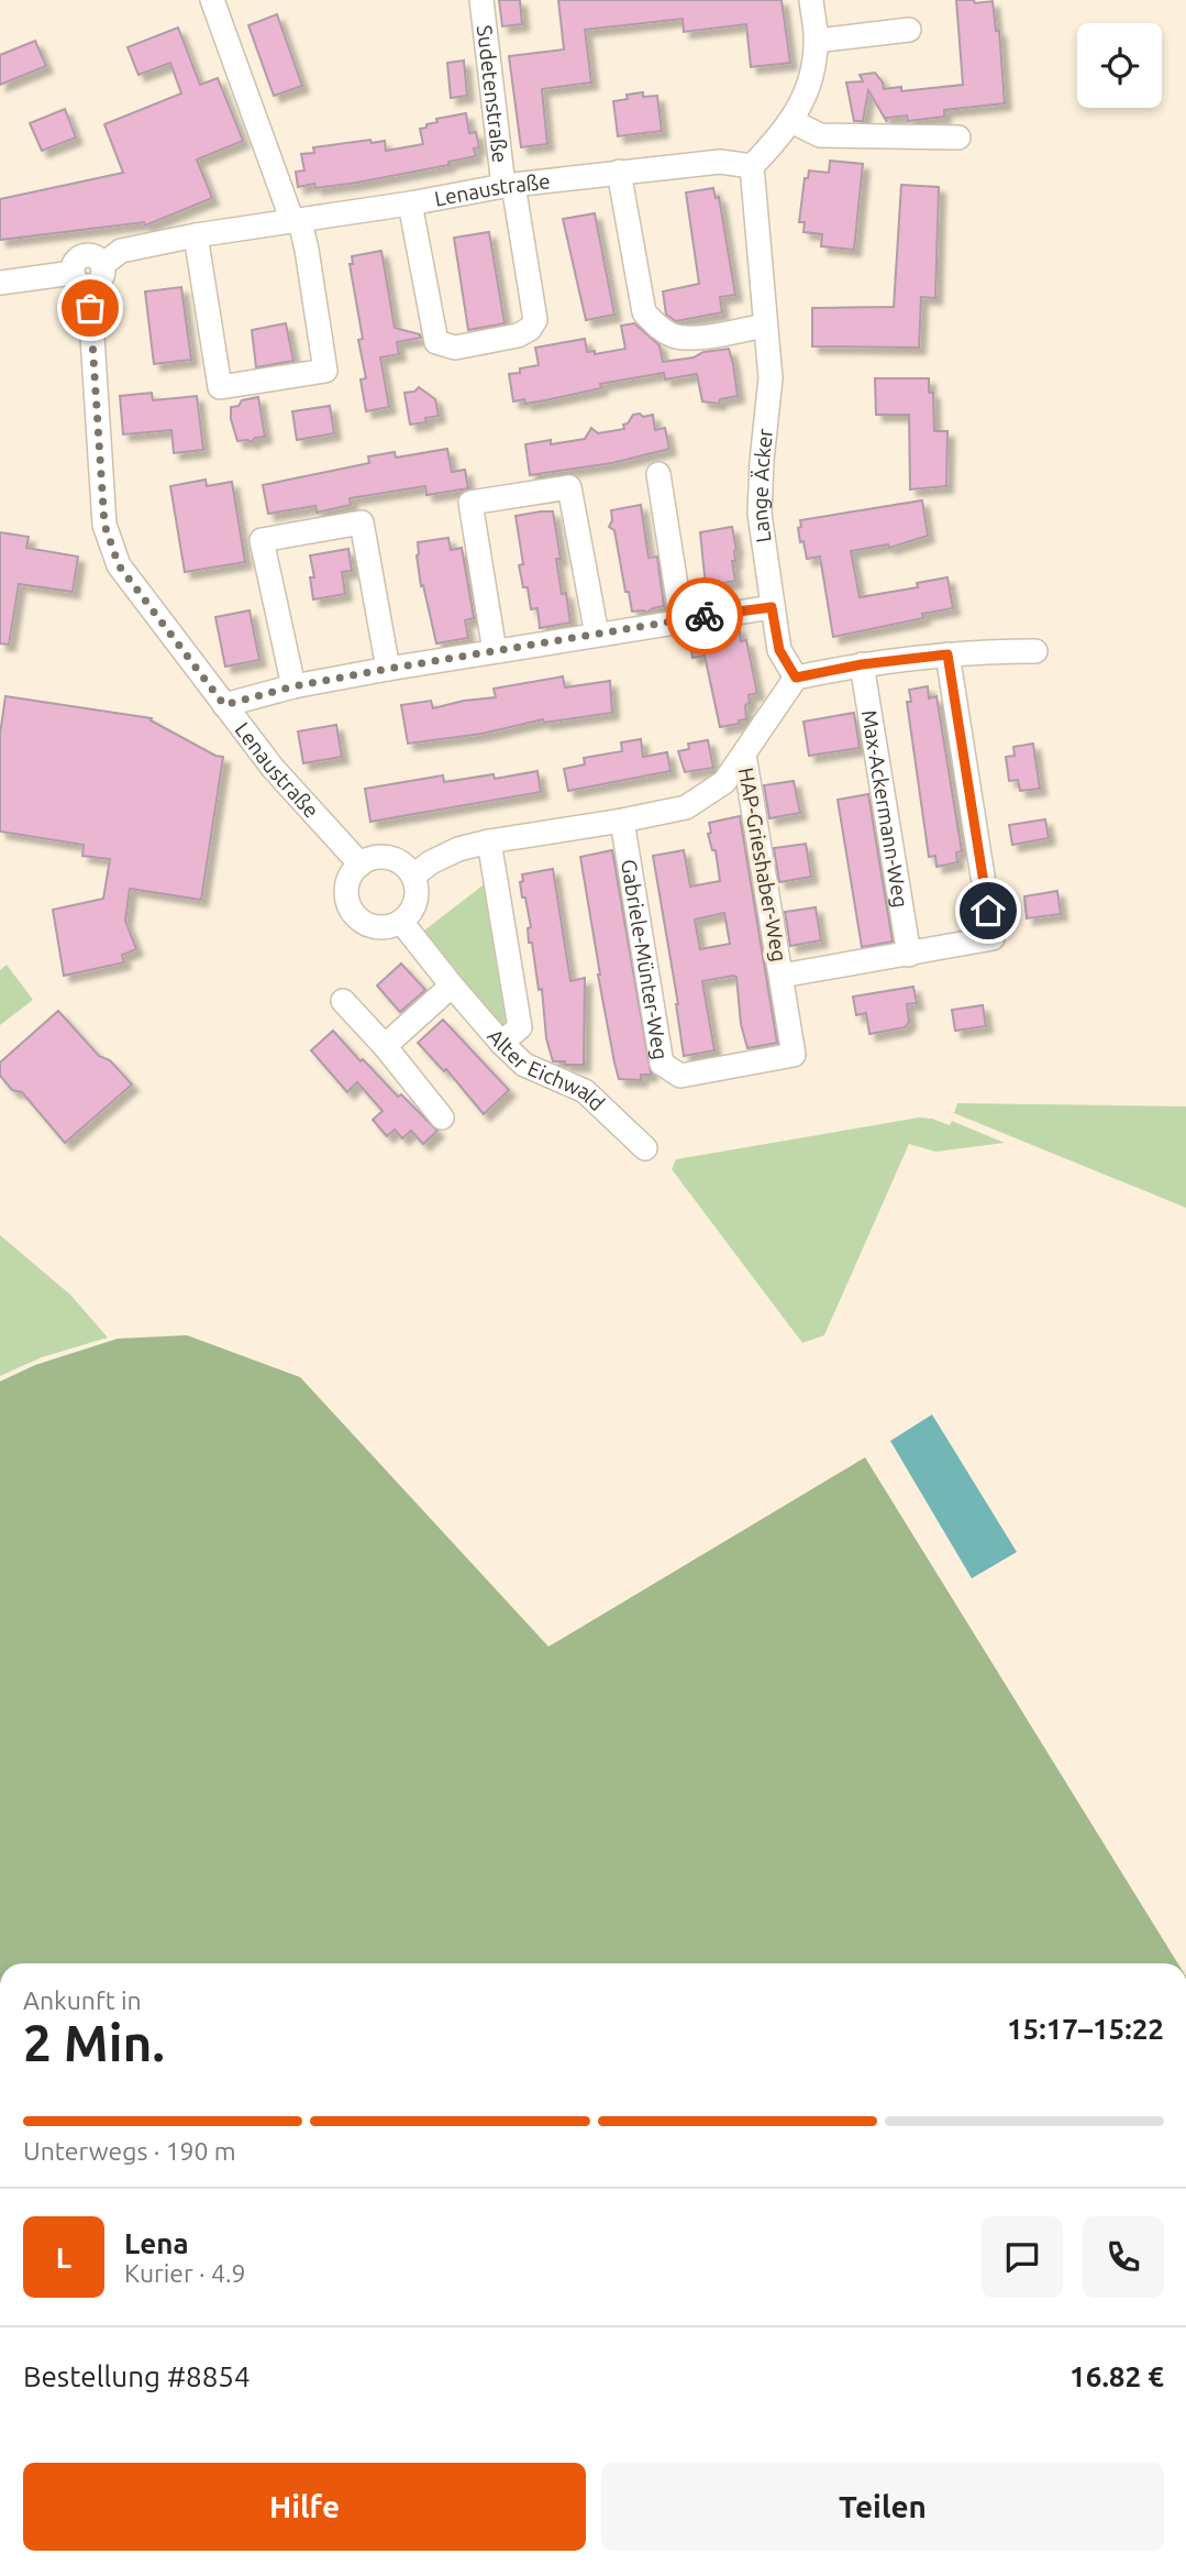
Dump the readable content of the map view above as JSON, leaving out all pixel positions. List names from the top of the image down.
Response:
{
  "streets": {
    "street": [
      "Sudetenstraße",
      "Lenaustraße",
      "Lange Äcker",
      "Max-Ackermann-Weg",
      "HAP-Grieshaber-Weg",
      "Gabriele-Münter-Weg",
      "Alter Eichwald"
    ]
  },
  "crossings": [
    ["Sudetenstraße", "Lenaustraße"],
    ["Lenaustraße", "Lange Äcker"],
    ["Lenaustraße", "Alter Eichwald"],
    ["HAP-Grieshaber-Weg", "Gabriele-Münter-Weg"]
  ],
  "page": {
    "heading": ["2 Min.", "Ankunft in", "15:17–15:22"],
    "panel": [
      "Lena",
      "Kurier · 4.9",
      "Bestellung #8854",
      "16.82 €"
    ],
    "bar": "Unterwegs · 190 m",
    "round": "L",
    "buttons": ["Hilfe", "Teilen"]
  }
}
